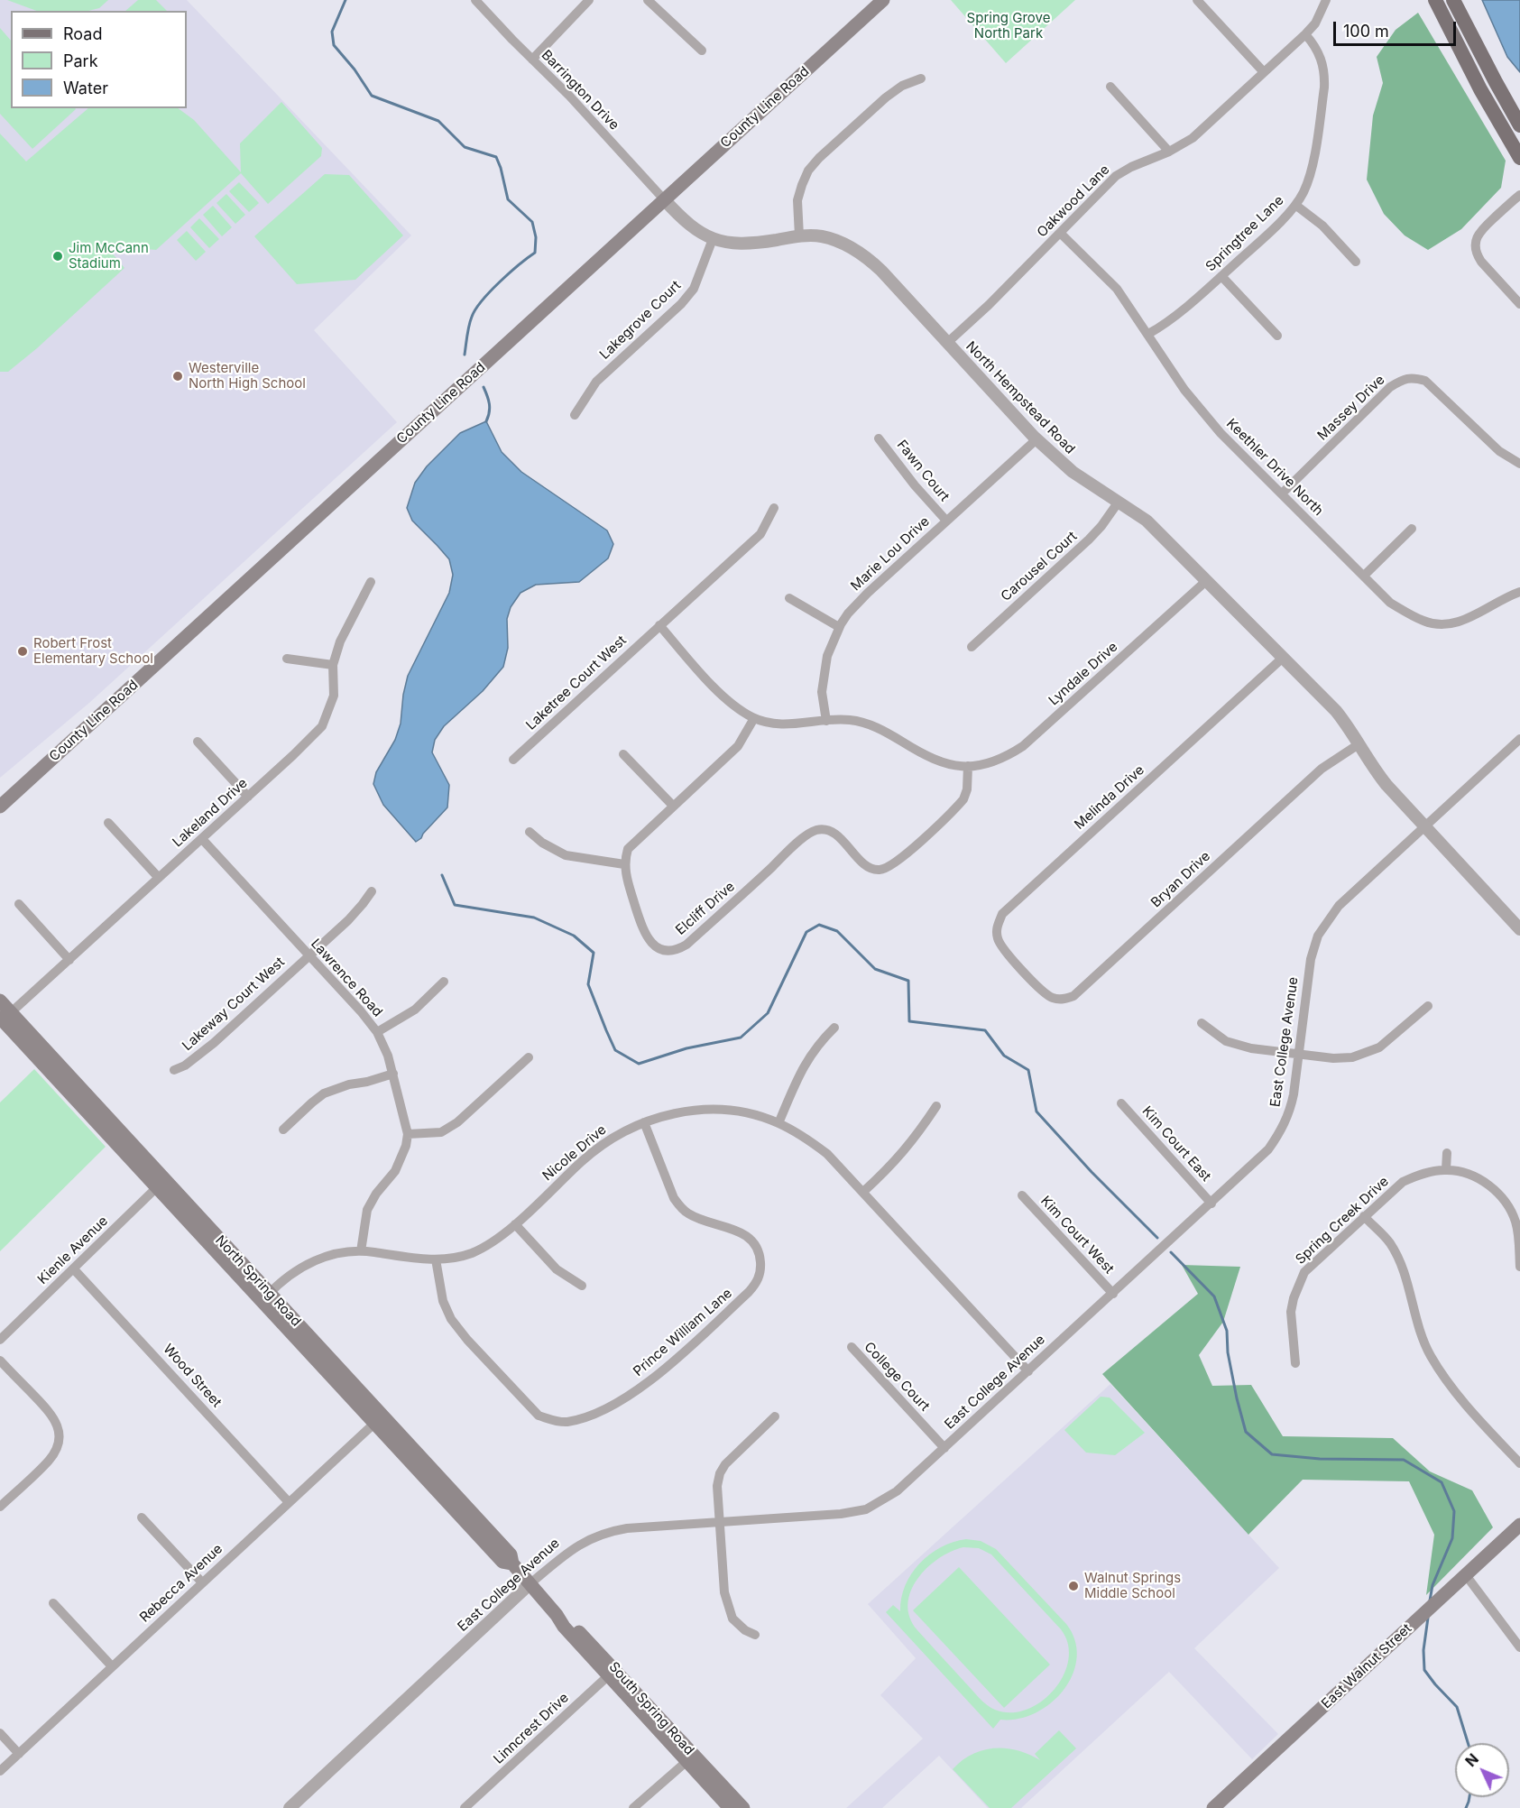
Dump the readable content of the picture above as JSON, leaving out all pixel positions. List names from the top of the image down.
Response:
{
  "streets": {
    "main road": [
      "County Line Road",
      "North Spring Road",
      "East Walnut Street",
      "South Spring Road"
    ],
    "street": [
      "Barrington Drive",
      "Oakwood Lane",
      "Springtree Lane",
      "Lakegrove Court",
      "North Hempstead Road",
      "Massey Drive",
      "Keethler Drive North",
      "Fawn Court",
      "Marie Lou Drive",
      "Carousel Court",
      "Lyndale Drive",
      "Laketree Court West",
      "Melinda Drive",
      "Lakeland Drive",
      "Bryan Drive",
      "Elcliff Drive",
      "Lawrence Road",
      "Lakeway Court West",
      "East College Avenue",
      "Kim Court East",
      "Nicole Drive",
      "Spring Creek Drive",
      "Kim Court West",
      "Kienle Avenue",
      "Prince William Lane",
      "Wood Street",
      "College Court",
      "Rebecca Avenue",
      "Linncrest Drive"
    ]
  },
  "crossings": [
    ["Barrington Drive", "County Line Road"],
    ["Barrington Drive", "North Hempstead Road"],
    ["County Line Road", "North Hempstead Road"],
    ["Oakwood Lane", "Springtree Lane"],
    ["Oakwood Lane", "North Hempstead Road"],
    ["Oakwood Lane", "Keethler Drive North"],
    ["Springtree Lane", "Keethler Drive North"],
    ["Lakegrove Court", "North Hempstead Road"],
    ["North Hempstead Road", "Marie Lou Drive"],
    ["North Hempstead Road", "Carousel Court"],
    ["North Hempstead Road", "Lyndale Drive"],
    ["North Hempstead Road", "Melinda Drive"],
    ["North Hempstead Road", "Bryan Drive"],
    ["North Hempstead Road", "East College Avenue"],
    ["Massey Drive", "Keethler Drive North"],
    ["Fawn Court", "Marie Lou Drive"],
    ["Marie Lou Drive", "Lyndale Drive"],
    ["Lyndale Drive", "Laketree Court West"],
    ["Lyndale Drive", "Elcliff Drive"],
    ["Melinda Drive", "Bryan Drive"],
    ["Lakeland Drive", "Lawrence Road"],
    ["Lakeland Drive", "North Spring Road"],
    ["Lawrence Road", "Lakeway Court West"],
    ["East College Avenue", "Kim Court East"],
    ["East College Avenue", "Nicole Drive"],
    ["East College Avenue", "Kim Court West"],
    ["East College Avenue", "North Spring Road"],
    ["East College Avenue", "College Court"],
    ["East College Avenue", "South Spring Road"],
    ["Nicole Drive", "North Spring Road"],
    ["Nicole Drive", "Prince William Lane"],
    ["Kienle Avenue", "North Spring Road"],
    ["Kienle Avenue", "Wood Street"],
    ["North Spring Road", "Rebecca Avenue"],
    ["North Spring Road", "South Spring Road"],
    ["Wood Street", "Rebecca Avenue"],
    ["South Spring Road", "Linncrest Drive"]
  ],
  "parks": ["Spring Grove North Park"],
  "places": [
    "Jim McCann Stadium",
    "Westerville North High School",
    "Robert Frost Elementary School",
    "Walnut Springs Middle School"
  ],
  "legend": ["Road", "Park", "Water"],
  "scale_bar": "100 m",
  "north": "top left"
}
